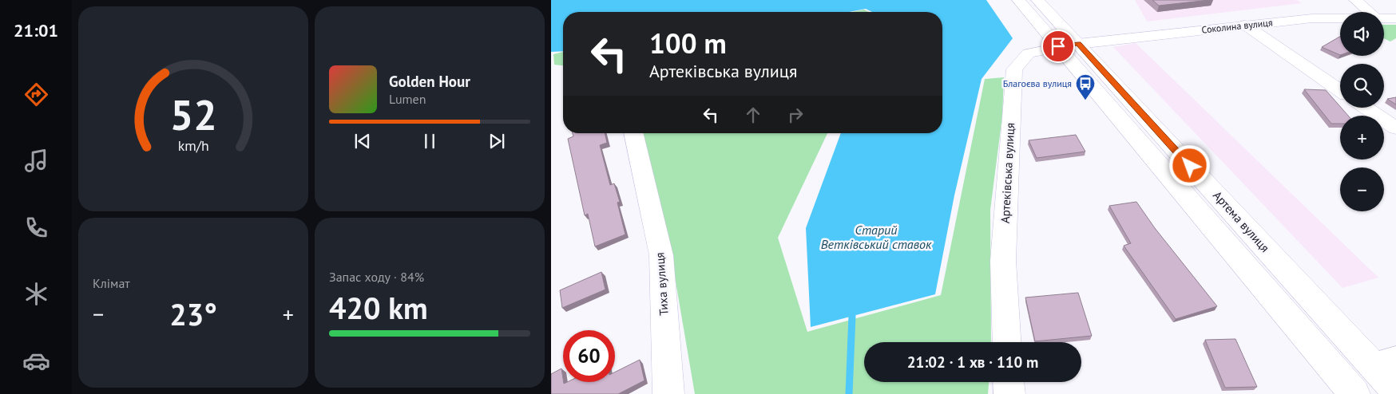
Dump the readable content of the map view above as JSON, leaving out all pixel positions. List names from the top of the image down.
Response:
{
  "streets": {
    "street": [
      "Соколина вулиця",
      "Артеківська вулиця",
      "Артема вулиця",
      "Тиха вулиця"
    ]
  },
  "crossings": [
    ["Соколина вулиця", "Артеківська вулиця"],
    ["Соколина вулиця", "Артема вулиця"],
    ["Артеківська вулиця", "Артема вулиця"]
  ],
  "water": ["Старий Ветківський ставок"],
  "places": {
    "bus stop": ["Благоєва вулиця"]
  },
  "page": {
    "tabs": "21:01",
    "map_buttons": ["+", "−"],
    "turn": ["100 m", "Артеківська вулиця"],
    "song": ["Golden Hour", "Lumen"],
    "tile": [
      "Клімат",
      ["Запас ходу · 84%", "420 km"]
    ],
    "heat": ["−", "23°", "+"],
    "limit": "60",
    "trip": "21:02 · 1 хв · 110 m",
    "gauge": ["52", "km/h"]
  }
}
